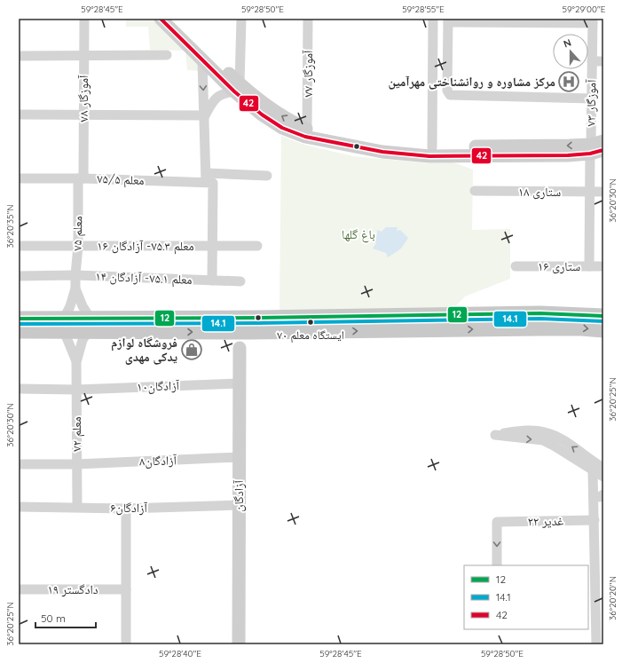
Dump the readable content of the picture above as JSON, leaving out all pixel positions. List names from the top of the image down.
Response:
{
  "streets": {
    "main road": ["آزادگان"],
    "street": [
      "۷۷ آموزگار",
      "آموزگار ۷۸",
      "۷۳ آموزگار",
      "معلم ۷۵/۵",
      "ستاری ۱۸",
      "معلم ۷۵",
      "معلم ۷۵.۳- آزادگان ۱۶",
      "ستاری ۱۶",
      "معلم ۷۵.۱- آزادگان ۱۴",
      "آزادگان۱۰",
      "معلم ۷۲",
      "آزادگان۸",
      "آزادگان۶",
      "غدیر ۲۲",
      "دادگستر ۱۹"
    ]
  },
  "crossings": [
    ["آموزگار ۷۸", "معلم ۷۵/۵"],
    ["آموزگار ۷۸", "معلم ۷۵"],
    ["۷۳ آموزگار", "ستاری ۱۸"],
    ["۷۳ آموزگار", "ستاری ۱۶"],
    ["معلم ۷۵/۵", "معلم ۷۵"],
    ["معلم ۷۵", "معلم ۷۵.۳- آزادگان ۱۶"],
    ["معلم ۷۵", "معلم ۷۵.۱- آزادگان ۱۴"],
    ["آزادگان۱۰", "معلم ۷۲"],
    ["آزادگان۱۰", "آزادگان"],
    ["معلم ۷۲", "آزادگان۸"],
    ["معلم ۷۲", "آزادگان۶"],
    ["آزادگان۸", "آزادگان"],
    ["آزادگان", "آزادگان۶"]
  ],
  "parks": ["باغ گلها"],
  "places": {
    "hospital": ["مرکز مشاوره و روانشناختی مهرآمین"],
    "other": ["ایستگاه معلم ۷۰"],
    "shop": ["فروشگاه لوازم یدکی مهدی"]
  },
  "lines": ["transit line 42", "transit line 12", "transit line 14.1"],
  "legend": ["12", "14.1", "42"],
  "scale_bar": "50 m",
  "north": "top",
  "coordinates": [
    "59°28'45\"E",
    "59°28'50\"E",
    "59°28'55\"E",
    "59°29'00\"E",
    "36°20'30\"N",
    "36°20'35\"N",
    "36°20'25\"N",
    "36°20'20\"N",
    "59°28'40\"E"
  ]
}
